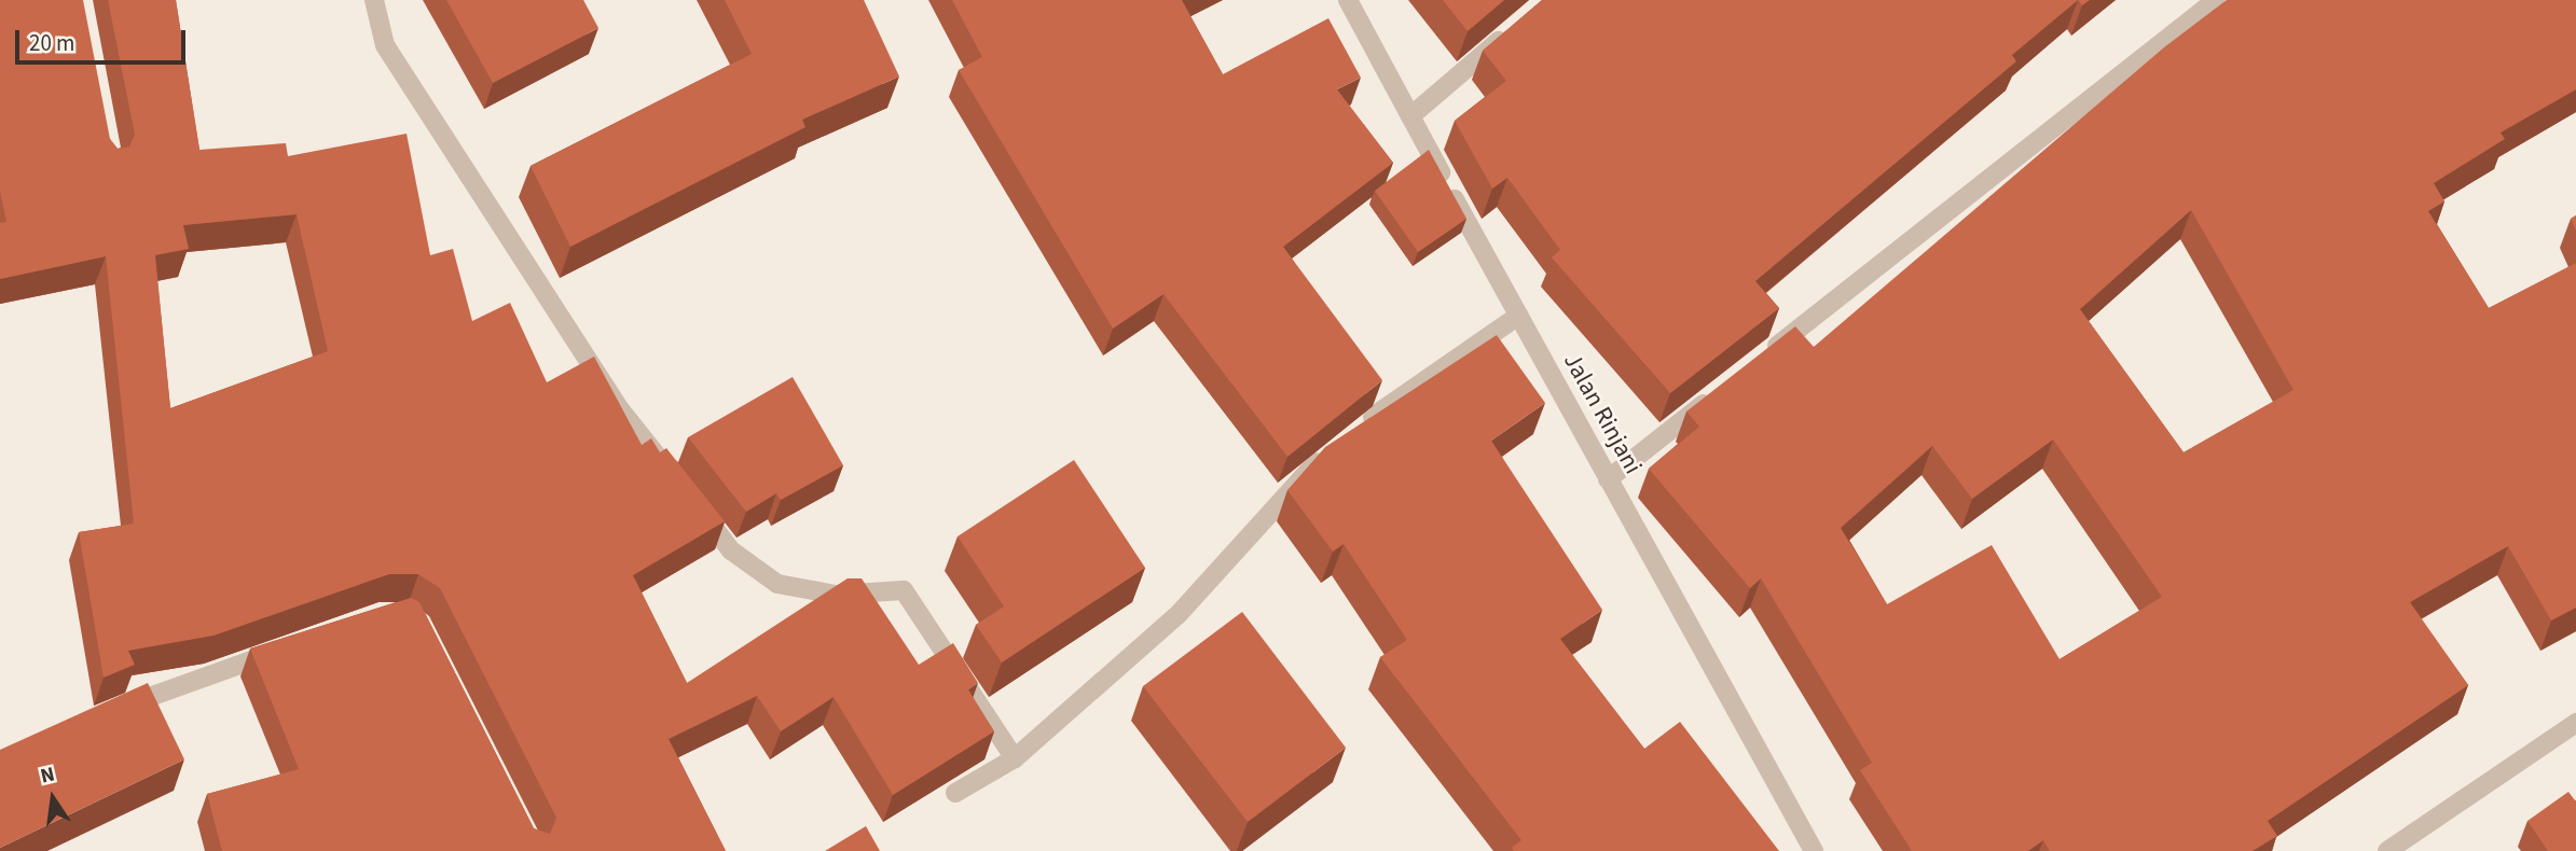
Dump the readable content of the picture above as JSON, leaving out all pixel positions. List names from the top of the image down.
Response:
{
  "streets": {
    "street": ["Jalan Rinjani"]
  },
  "scale_bar": "20 m",
  "north": "top"
}
